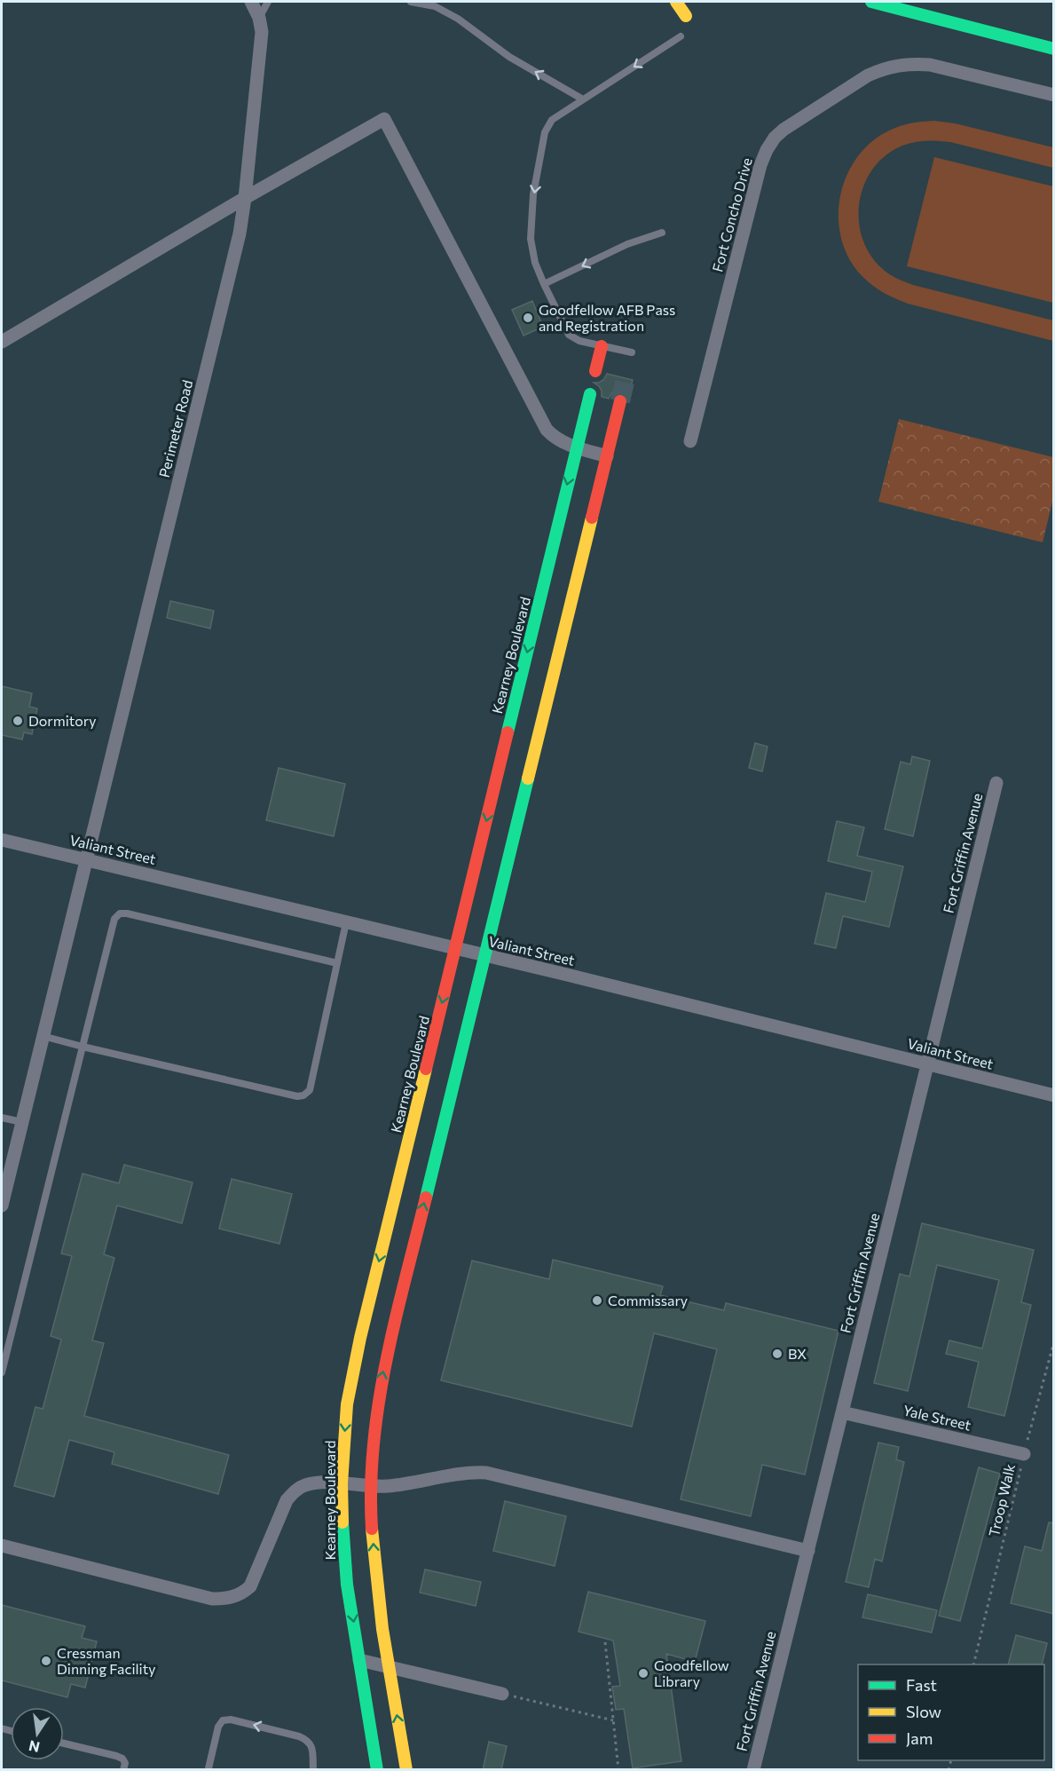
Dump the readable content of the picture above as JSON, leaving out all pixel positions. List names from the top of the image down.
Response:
{
  "streets": {
    "street": [
      "Fort Concho Drive",
      "Perimeter Road",
      "Kearney Boulevard",
      "Valiant Street",
      "Fort Griffin Avenue",
      "Yale Street"
    ],
    "path": ["Troop Walk"]
  },
  "crossings": [
    ["Perimeter Road", "Valiant Street"],
    ["Kearney Boulevard", "Valiant Street"],
    ["Valiant Street", "Fort Griffin Avenue"],
    ["Fort Griffin Avenue", "Yale Street"],
    ["Yale Street", "Troop Walk"]
  ],
  "places": [
    "Goodfellow AFB Pass and Registration",
    "Dormitory",
    "Commissary",
    "BX",
    "Cressman Dinning Facility",
    "Goodfellow Library"
  ],
  "legend": ["Fast", "Slow", "Jam"],
  "north": "bottom"
}
